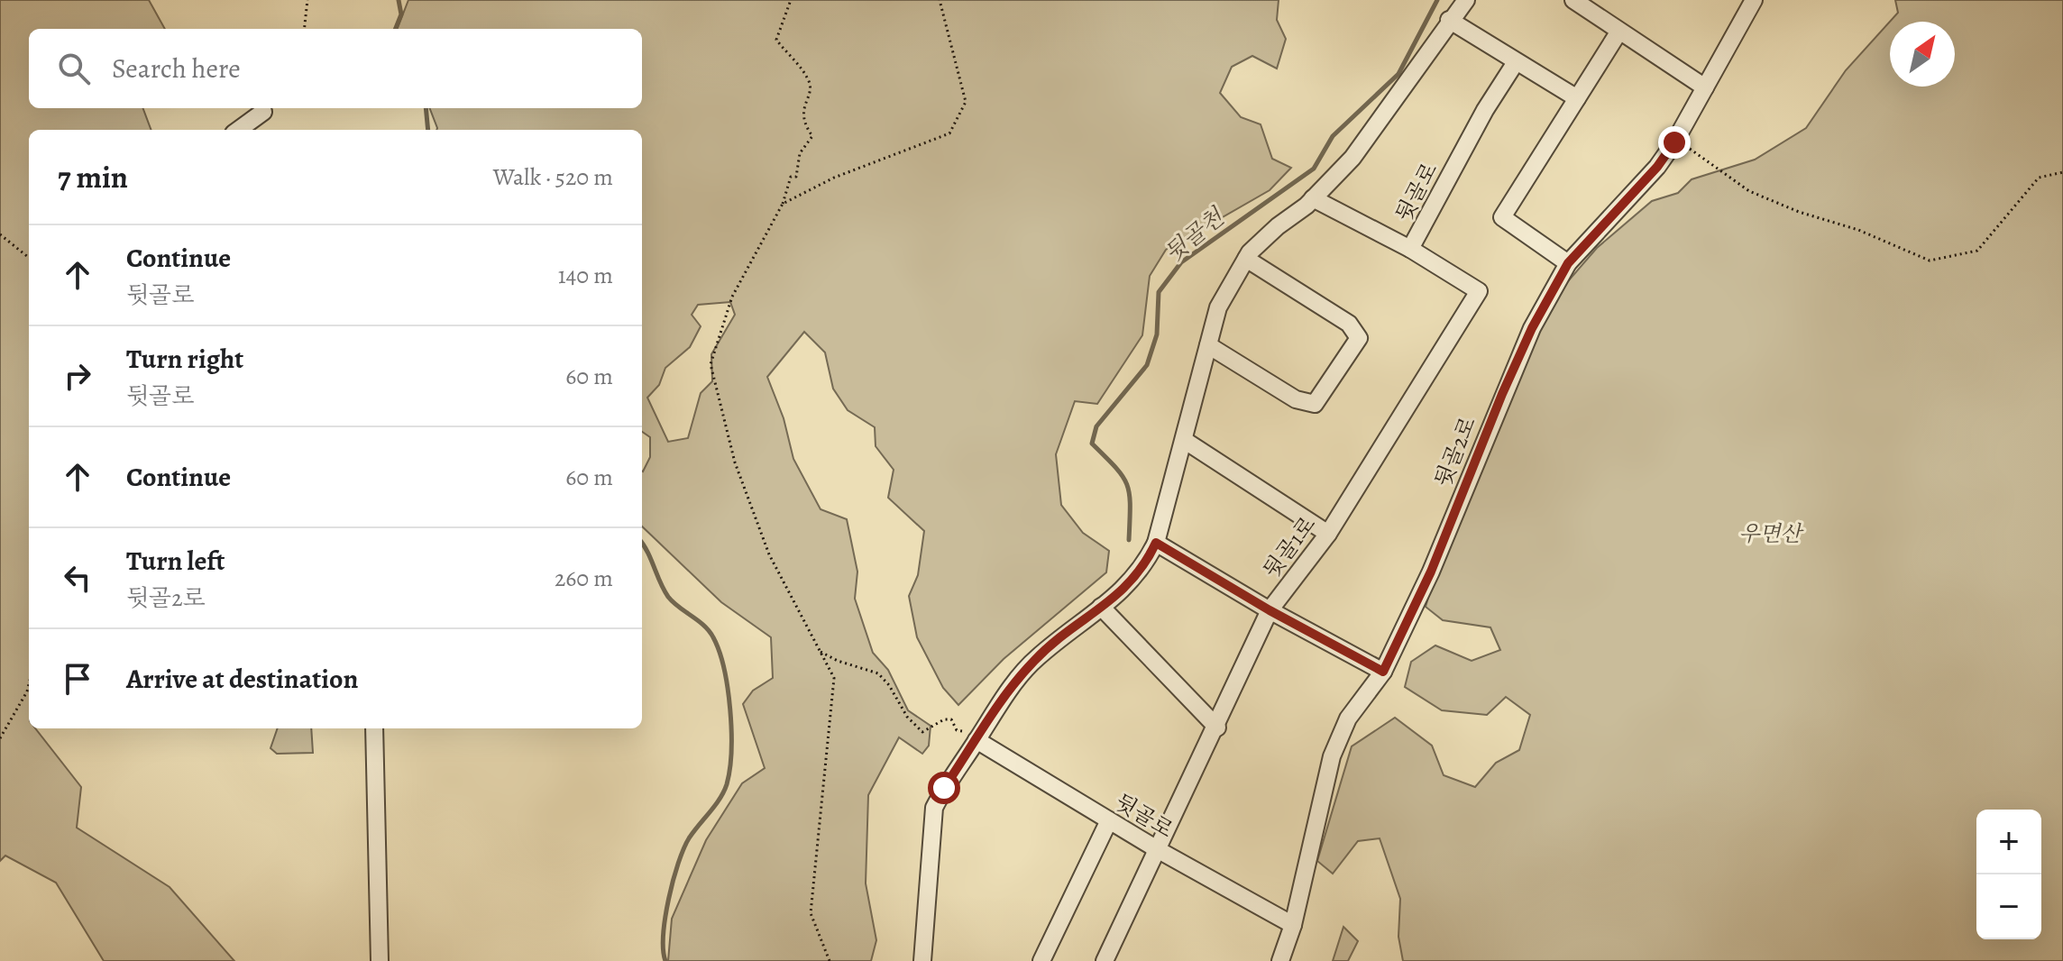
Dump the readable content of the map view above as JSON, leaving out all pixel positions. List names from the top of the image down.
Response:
{
  "streets": {
    "street": ["뒷골로", "뒷골2로", "뒷골1로"]
  },
  "crossings": [
    ["뒷골로", "뒷골2로"],
    ["뒷골로", "뒷골1로"]
  ],
  "water": ["뒷골천"],
  "parks": ["우면산"],
  "north": "top right",
  "page": {
    "search": "Search here",
    "heading": ["7 min", "Walk · 520 m"],
    "list": [
      ["Continue", "뒷골로", "140 m"],
      ["Turn right", "뒷골로", "60 m"],
      ["Continue", "60 m"],
      ["Turn left", "뒷골2로", "260 m"],
      "Arrive at destination"
    ],
    "map_buttons": ["+", "−"]
  }
}
